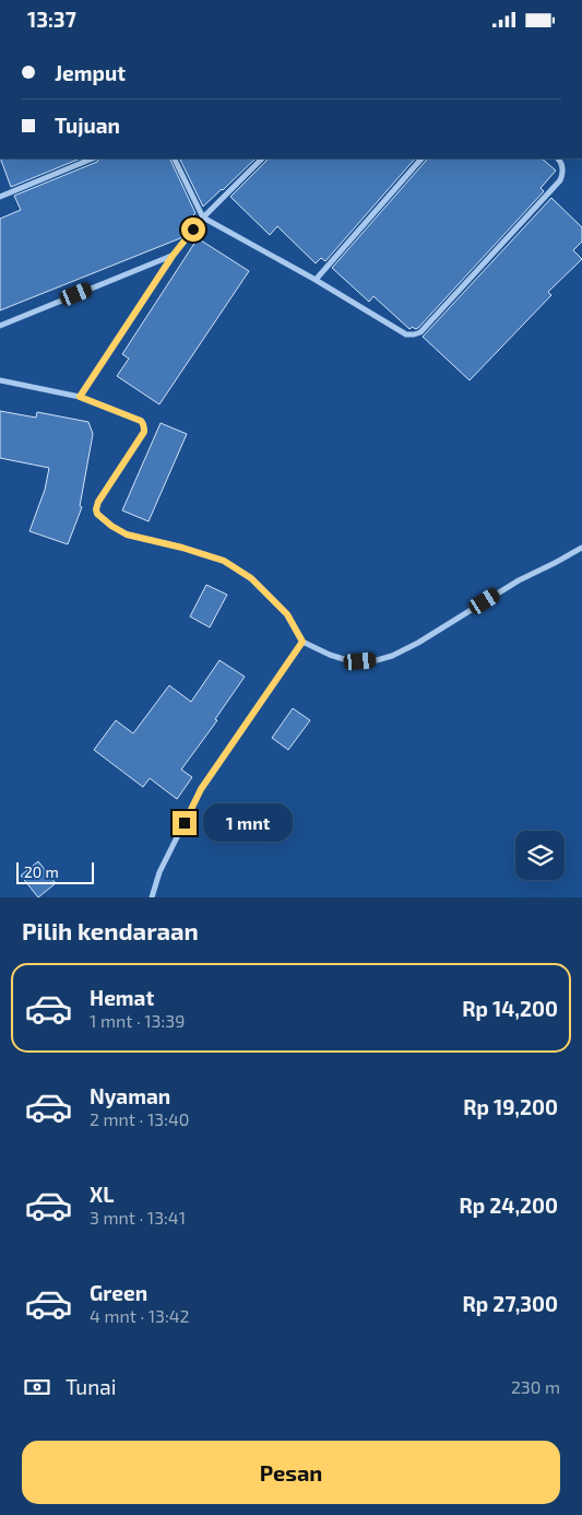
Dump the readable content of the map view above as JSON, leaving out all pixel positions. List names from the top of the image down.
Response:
{
  "scale_bar": "20 m",
  "page": {
    "status": "13:37",
    "banner": ["Jemput", "Tujuan"],
    "bubble": "1 mnt",
    "scale": "20 m",
    "heading": "Pilih kendaraan",
    "list": [
      {
        "name": "Hemat",
        "note": "1 mnt · 13:39",
        "value": "Rp 14,200"
      },
      {
        "name": "Nyaman",
        "note": "2 mnt · 13:40",
        "value": "Rp 19,200"
      },
      {
        "name": "XL",
        "note": "3 mnt · 13:41",
        "value": "Rp 24,200"
      },
      {
        "name": "Green",
        "note": "4 mnt · 13:42",
        "value": "Rp 27,300"
      }
    ],
    "pay": ["Tunai", "230 m"],
    "buttons": "Pesan"
  }
}
